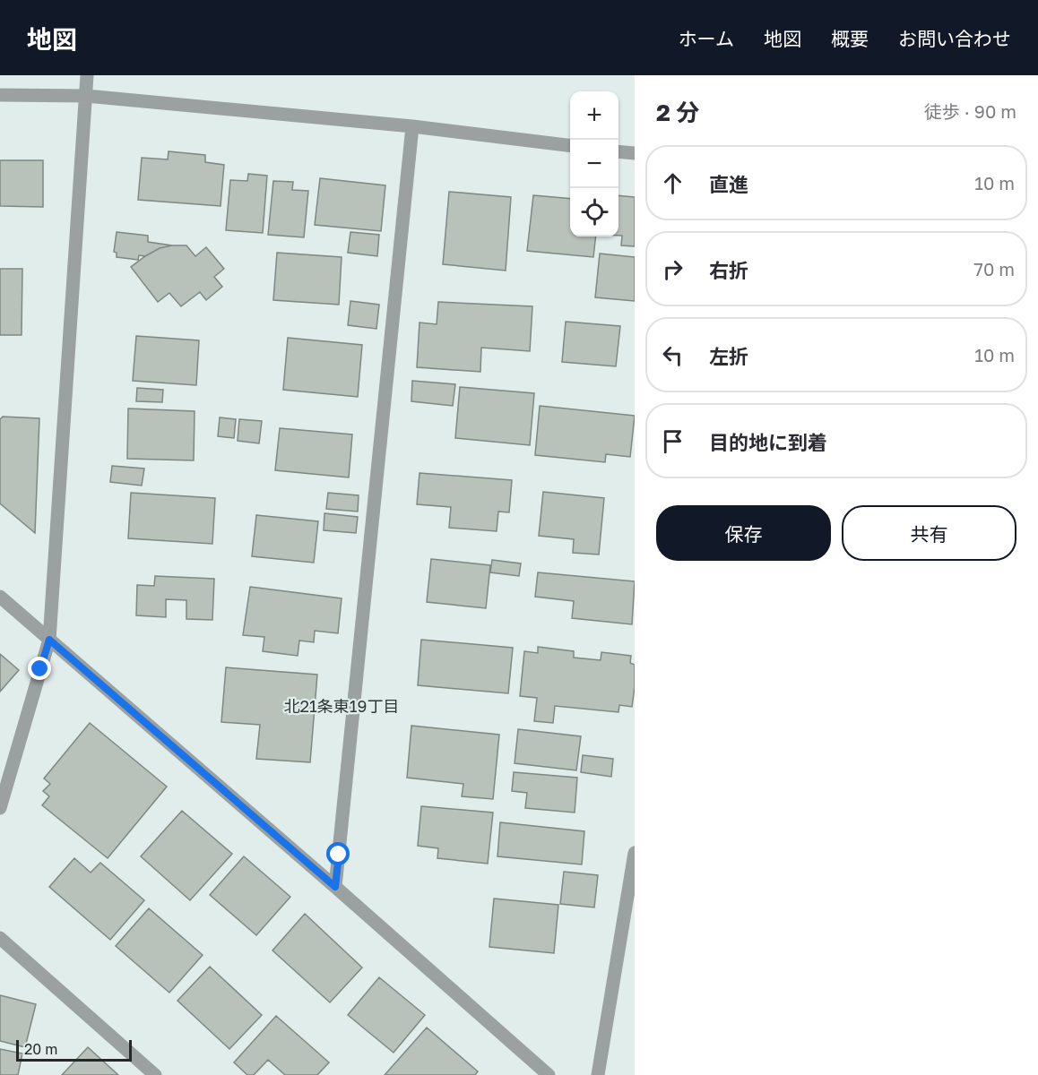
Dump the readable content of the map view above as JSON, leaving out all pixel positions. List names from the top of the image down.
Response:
{
  "districts": ["北21条東19丁目"],
  "scale_bar": "20 m",
  "page": {
    "header": "地図",
    "nav": [
      "ホーム",
      "地図",
      "概要",
      "お問い合わせ"
    ],
    "heading": ["2 分", "徒歩 · 90 m"],
    "map_buttons": ["+", "−"],
    "list": [
      ["直進", "10 m"],
      ["右折", "70 m"],
      ["左折", "10 m"],
      "目的地に到着"
    ],
    "buttons": ["保存", "共有"],
    "scale": "20 m"
  }
}
